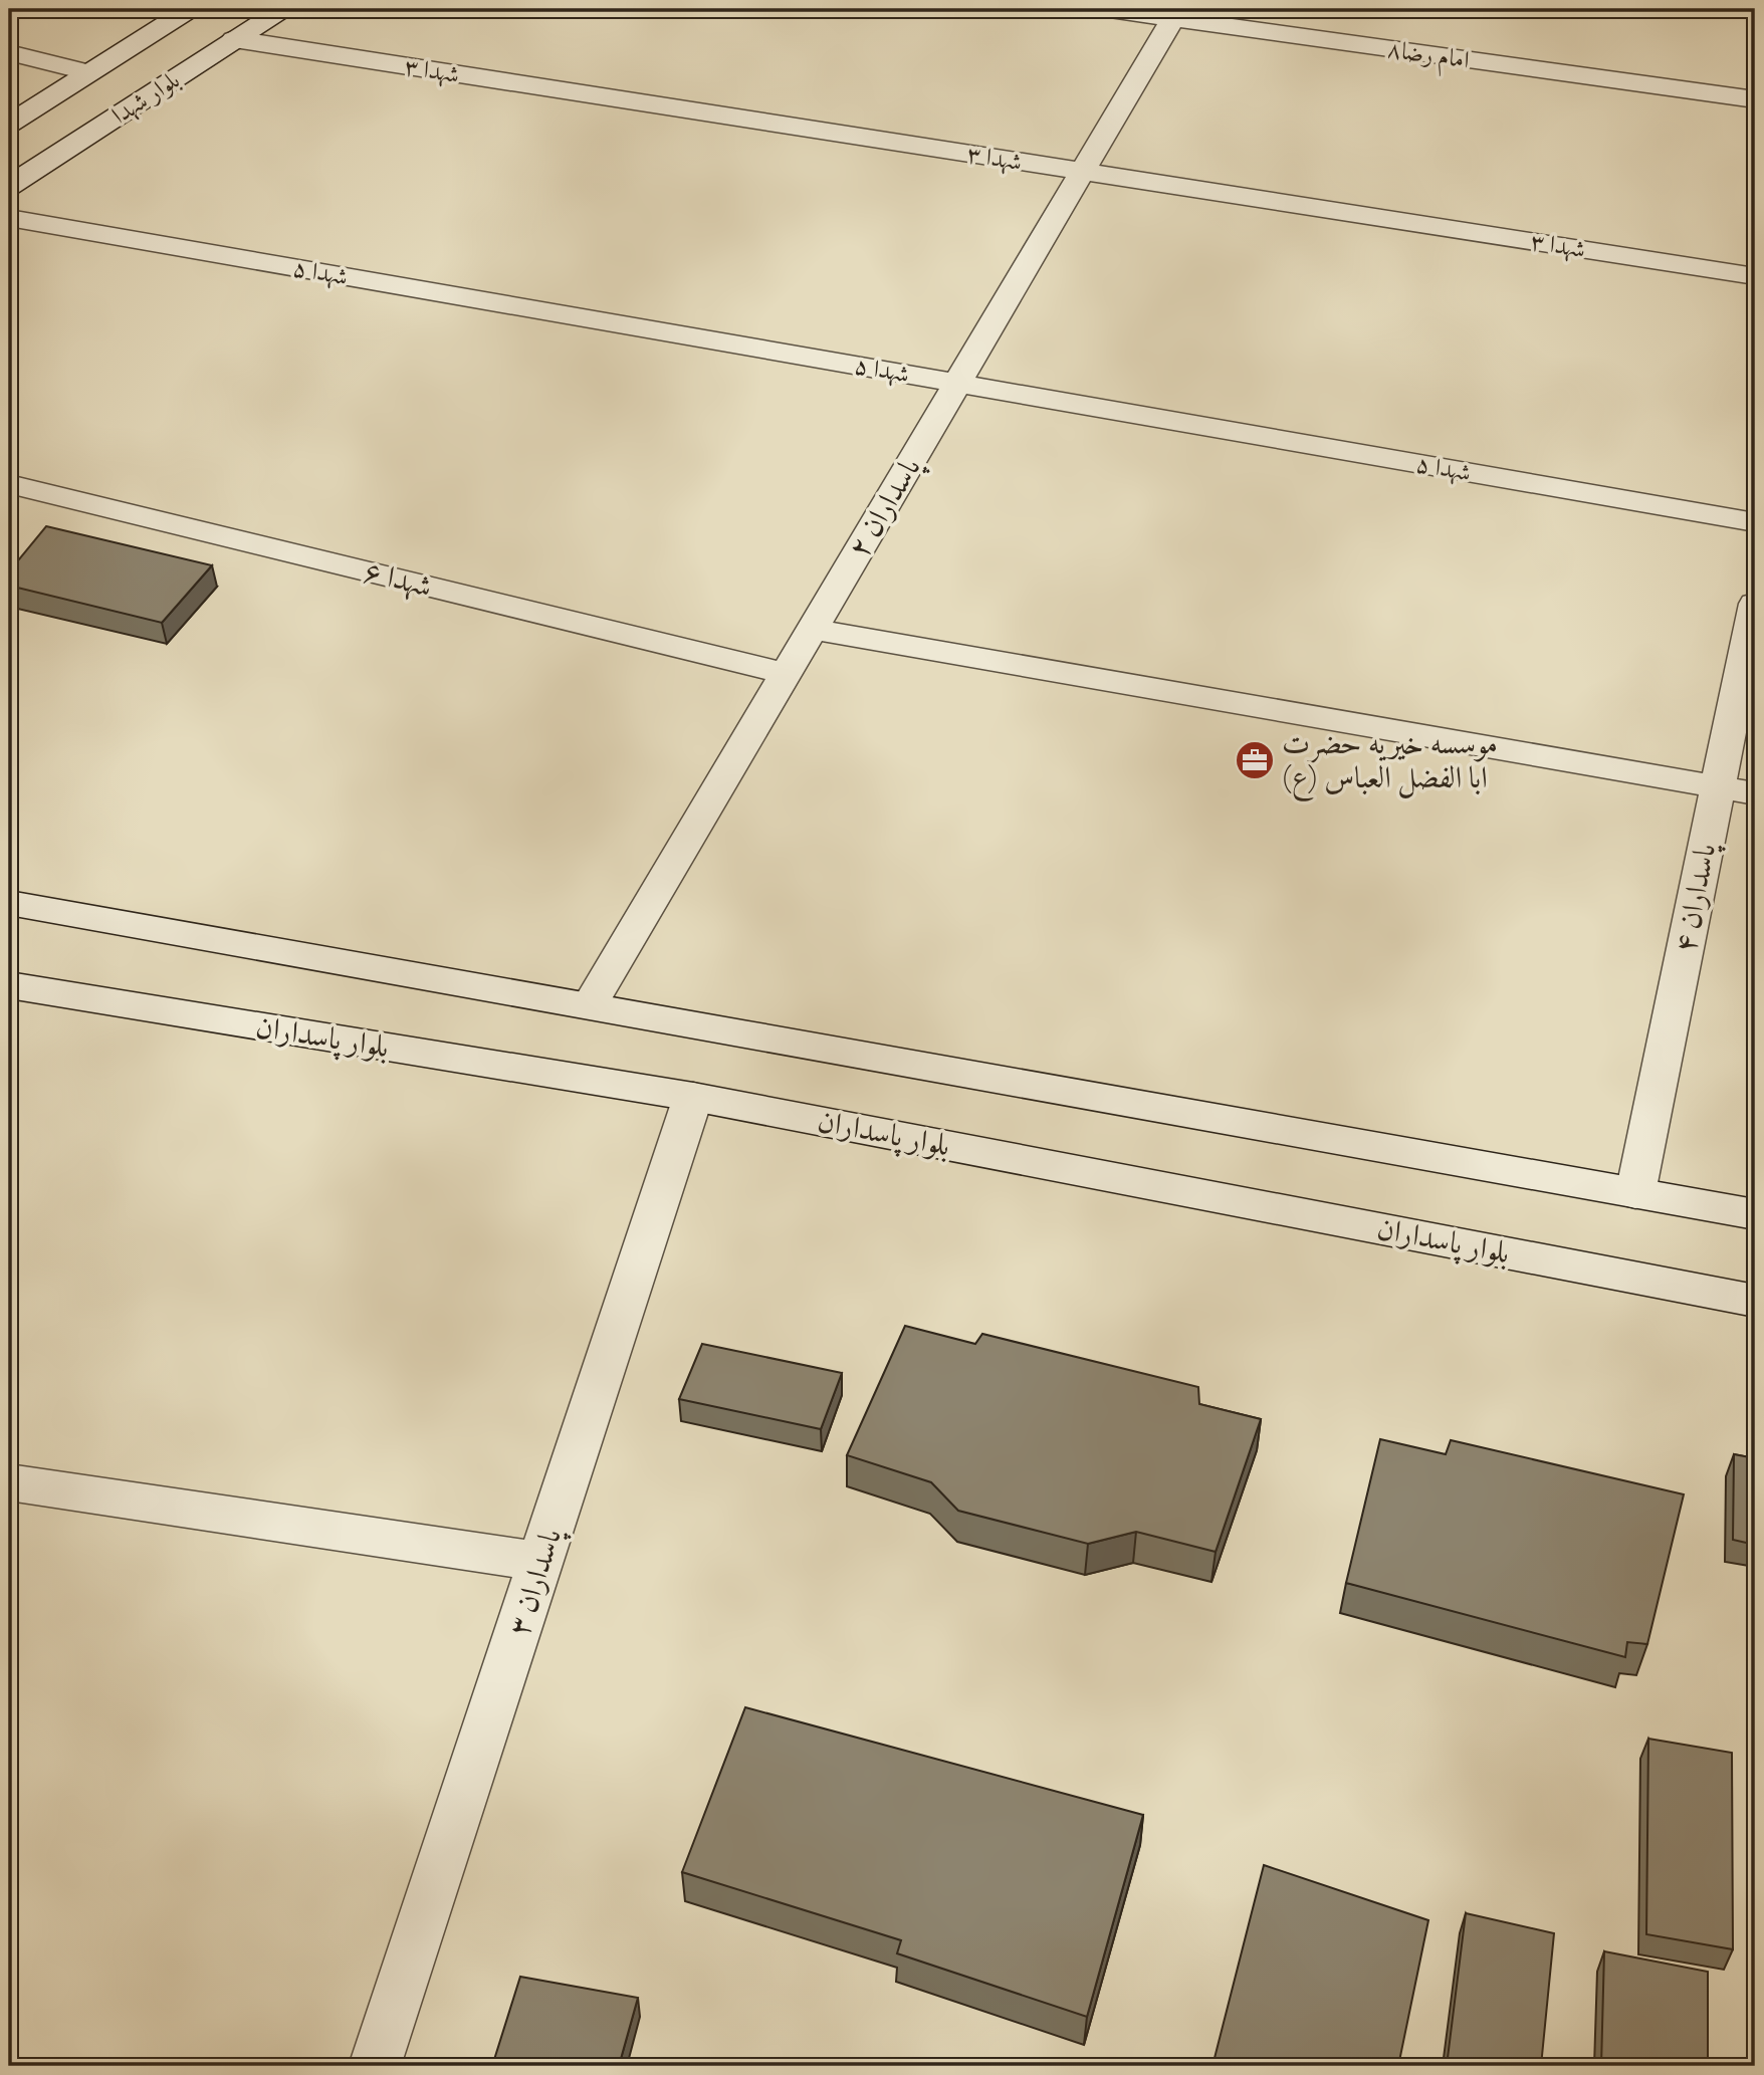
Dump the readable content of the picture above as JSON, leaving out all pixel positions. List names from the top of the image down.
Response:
{
  "streets": {
    "street": [
      "امام رضا۸",
      "شهدا ۳",
      "بلوار شهدا",
      "شهدا ۵",
      "پاسداران ۲",
      "شهدا ۶",
      "پاسداران ۴",
      "بلوار پاسداران",
      "پاسداران ۳"
    ]
  },
  "crossings": [
    ["امام رضا۸", "پاسداران ۲"],
    ["شهدا ۳", "بلوار شهدا"],
    ["شهدا ۳", "پاسداران ۲"],
    ["شهدا ۵", "پاسداران ۲"],
    ["پاسداران ۲", "شهدا ۶"],
    ["بلوار پاسداران", "پاسداران ۳"]
  ],
  "places": {
    "office": ["موسسه خیریه حضرت ابا الفضل العباس (ع)"]
  }
}
